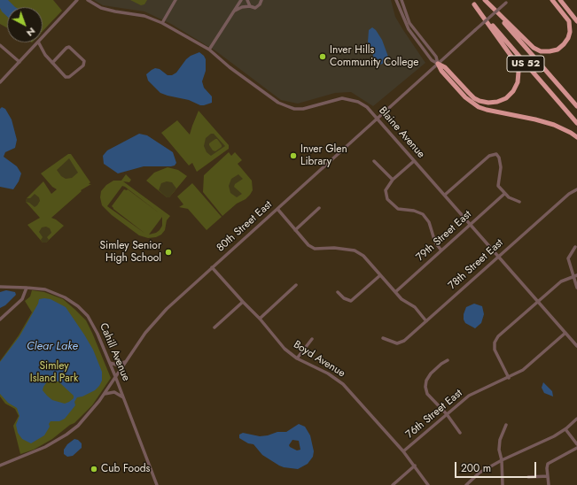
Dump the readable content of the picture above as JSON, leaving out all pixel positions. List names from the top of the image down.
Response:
{
  "streets": {
    "highway": ["US 52"],
    "street": [
      "Blaine Avenue",
      "80th Street East",
      "79th Street East",
      "78th Street East",
      "Cahill Avenue",
      "Boyd Avenue",
      "76th Street East"
    ]
  },
  "crossings": [
    ["Blaine Avenue", "80th Street East"],
    ["Blaine Avenue", "79th Street East"],
    ["Blaine Avenue", "78th Street East"],
    ["Blaine Avenue", "76th Street East"],
    ["80th Street East", "Cahill Avenue"],
    ["80th Street East", "Boyd Avenue"],
    ["Boyd Avenue", "76th Street East"]
  ],
  "water": ["Clear Lake"],
  "parks": ["Simley Island Park"],
  "places": [
    "Inver Hills Community College",
    "Inver Glen Library",
    "Simley Senior High School",
    "Cub Foods"
  ],
  "scale_bar": "200 m",
  "north": "bottom right"
}
